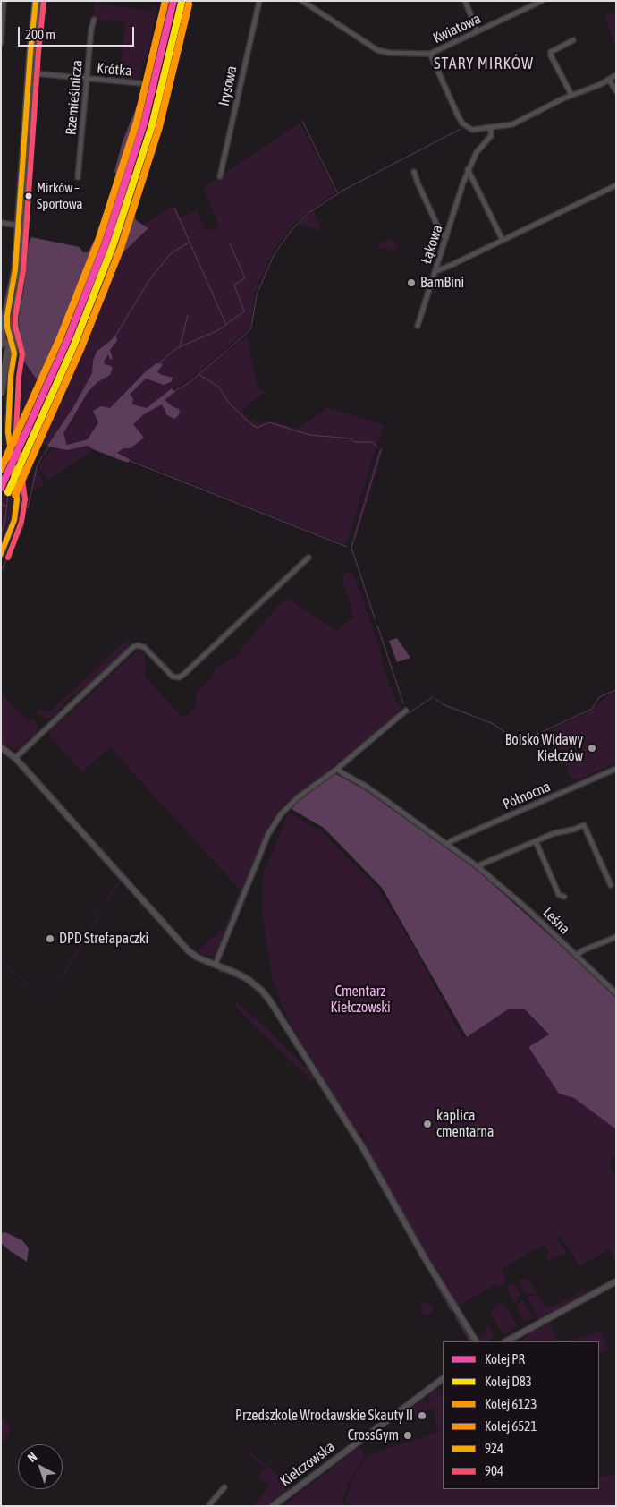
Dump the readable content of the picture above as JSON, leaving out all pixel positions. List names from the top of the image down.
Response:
{
  "streets": {
    "street": [
      "Kwiatowa",
      "Krótka",
      "Irysowa",
      "Rzemieślnicza",
      "Łąkowa",
      "Północna",
      "Leśna",
      "Kiełczowska"
    ]
  },
  "crossings": [
    ["Krótka", "Rzemieślnicza"],
    ["Północna", "Leśna"]
  ],
  "districts": ["STARY MIRKÓW"],
  "parks": ["Cmentarz Kiełczowski"],
  "places": [
    "Mirków – Sportowa",
    "BamBini",
    "Boisko Widawy Kiełczów",
    "DPD Strefapaczki",
    "kaplica cmentarna",
    "Przedszkole Wrocławskie Skauty II",
    "CrossGym"
  ],
  "lines": [
    "rail line PR",
    "rail line 6123",
    "transit line 924",
    "transit line 904",
    "rail line D83",
    "rail line 6521"
  ],
  "legend": [
    "Kolej PR",
    "Kolej D83",
    "Kolej 6123",
    "Kolej 6521",
    "924",
    "904"
  ],
  "scale_bar": "200 m",
  "north": "top left"
}
